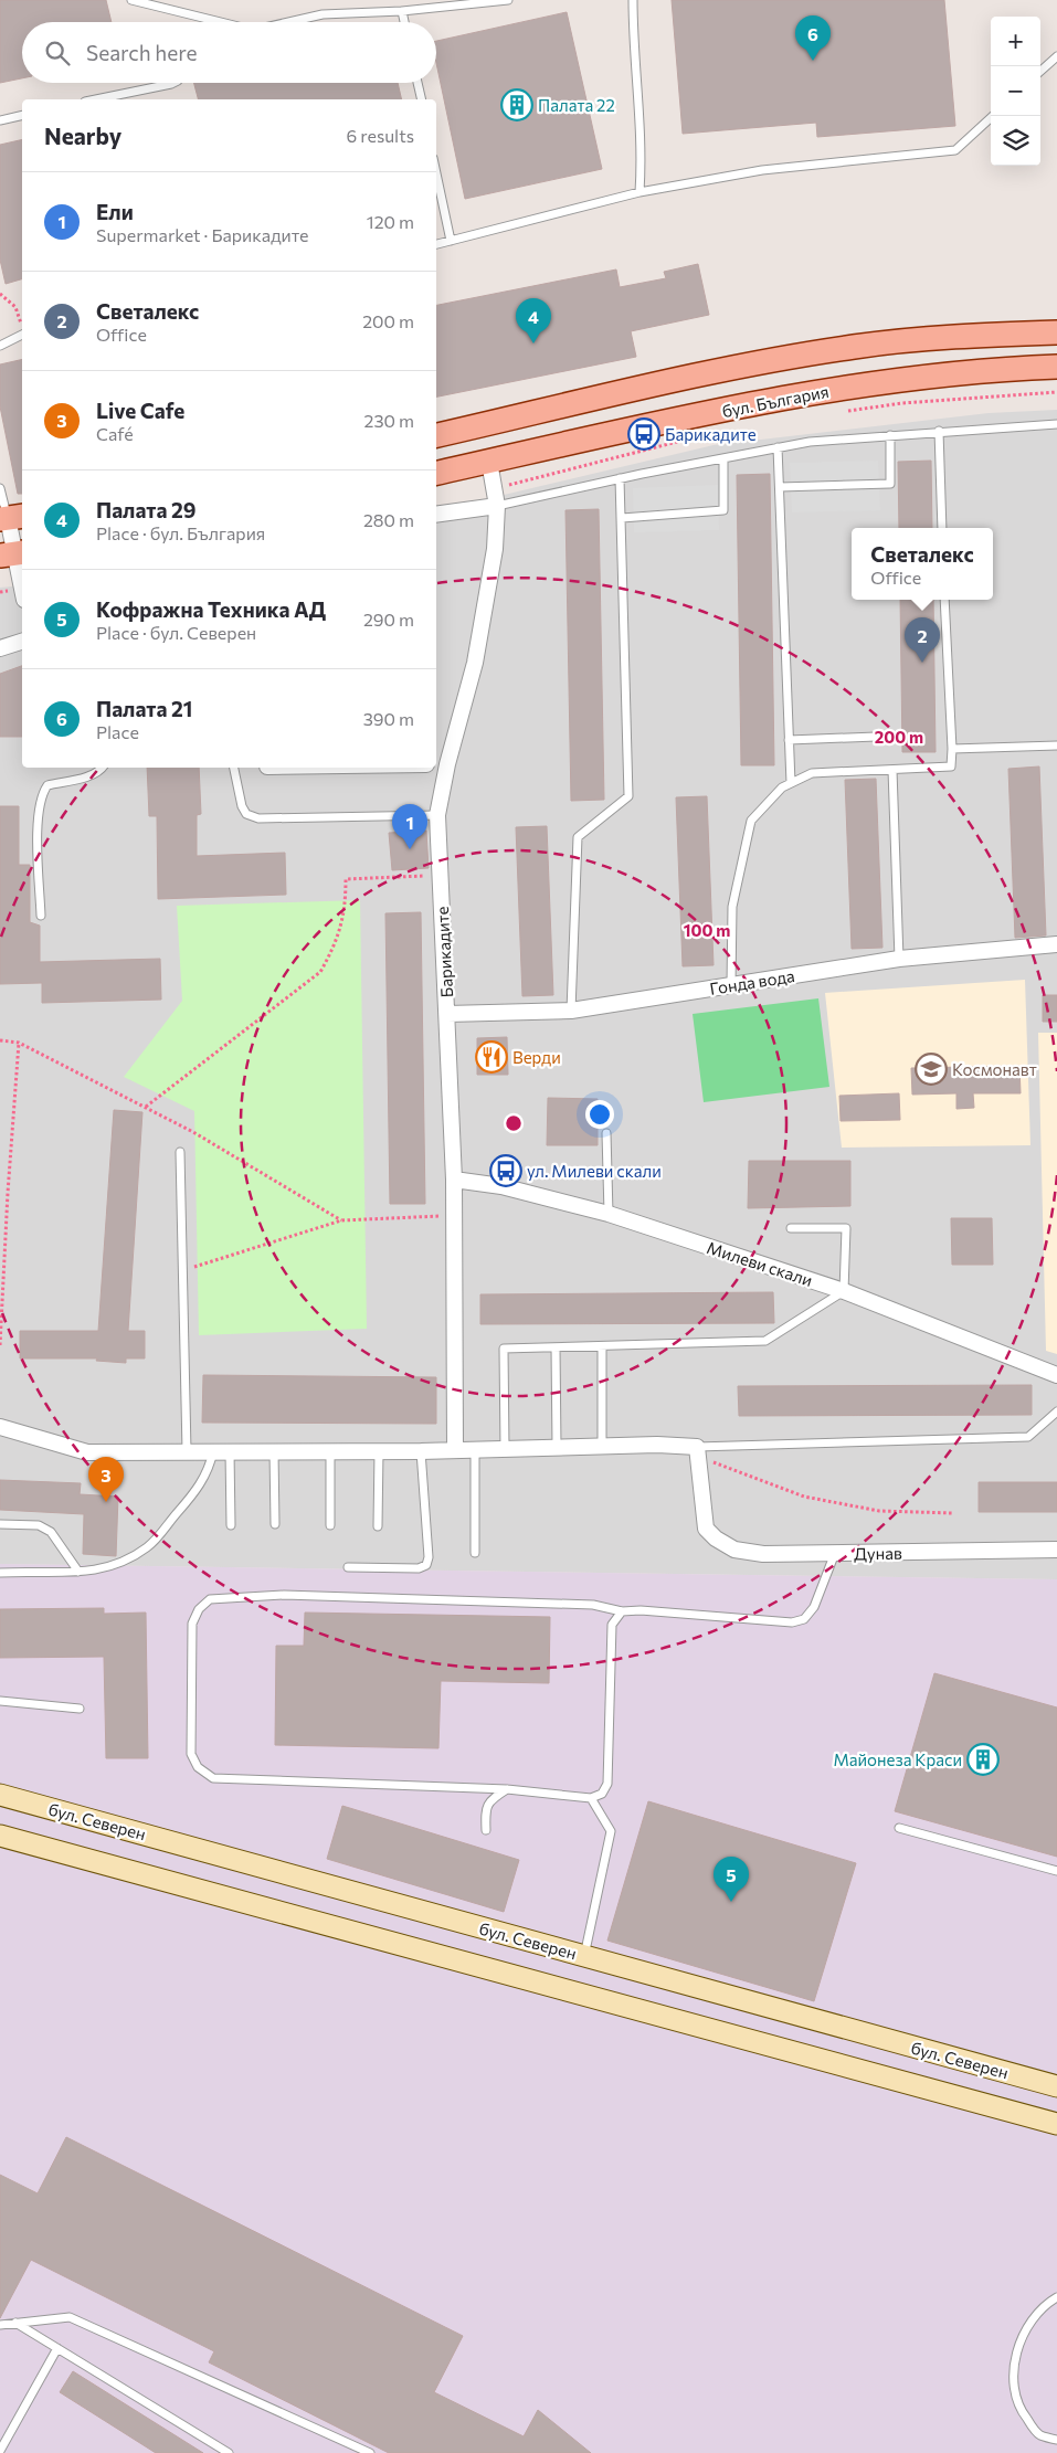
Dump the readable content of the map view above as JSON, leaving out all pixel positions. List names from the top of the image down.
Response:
{
  "streets": {
    "main road": ["бул. България", "бул. Северен"],
    "street": [
      "Барикадите",
      "Гонда вода",
      "Милеви скали",
      "Дунав"
    ]
  },
  "crossings": [
    ["бул. България", "Барикадите"],
    ["Барикадите", "Гонда вода"],
    ["Барикадите", "Милеви скали"]
  ],
  "places": {
    "building": ["Палата 22", "Майонеза Краси"],
    "bus stop": ["Барикадите", "ул. Милеви скали"],
    "restaurant": ["Верди"],
    "school or university": ["Космонавт"]
  },
  "page": {
    "pins": [
      "6",
      "4",
      "2",
      "1",
      "3",
      "5"
    ],
    "map_buttons": ["+", "−"],
    "search": "Search here",
    "heading": ["Nearby", "6 results"],
    "list": [
      {
        "mark": "1",
        "name": "Ели",
        "note": "Supermarket · Барикадите",
        "value": "120 m"
      },
      {
        "mark": "2",
        "name": "Светалекс",
        "note": "Office",
        "value": "200 m"
      },
      {
        "mark": "3",
        "name": "Live Cafe",
        "note": "Café",
        "value": "230 m"
      },
      {
        "mark": "4",
        "name": "Палата 29",
        "note": "Place · бул. България",
        "value": "280 m"
      },
      {
        "mark": "5",
        "name": "Кофражна Техника АД",
        "note": "Place · бул. Северен",
        "value": "290 m"
      },
      {
        "mark": "6",
        "name": "Палата 21",
        "note": "Place",
        "value": "390 m"
      }
    ],
    "popup": ["Светалекс", "Office"]
  },
  "rings": ["200 m", "100 m"]
}
